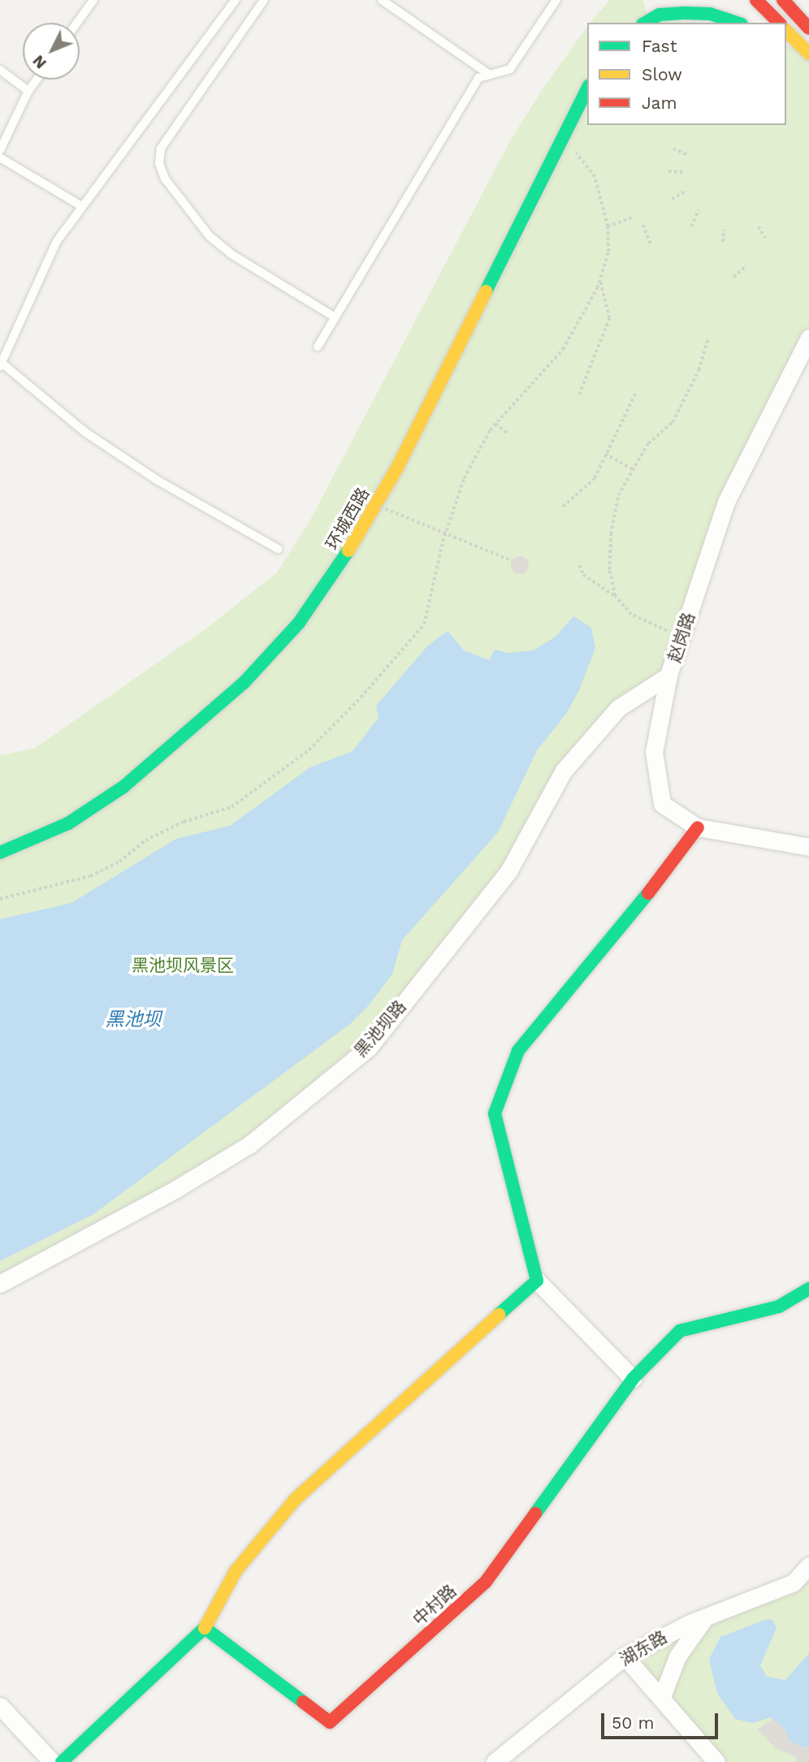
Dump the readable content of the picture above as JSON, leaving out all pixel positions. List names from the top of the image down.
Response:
{
  "streets": {
    "street": [
      "环城西路",
      "赵岗路",
      "黑池坝路",
      "中村路",
      "湖东路"
    ]
  },
  "crossings": [
    ["赵岗路", "黑池坝路"]
  ],
  "water": ["黑池坝"],
  "parks": ["黑池坝风景区"],
  "legend": ["Fast", "Slow", "Jam"],
  "scale_bar": "50 m",
  "north": "bottom left"
}
